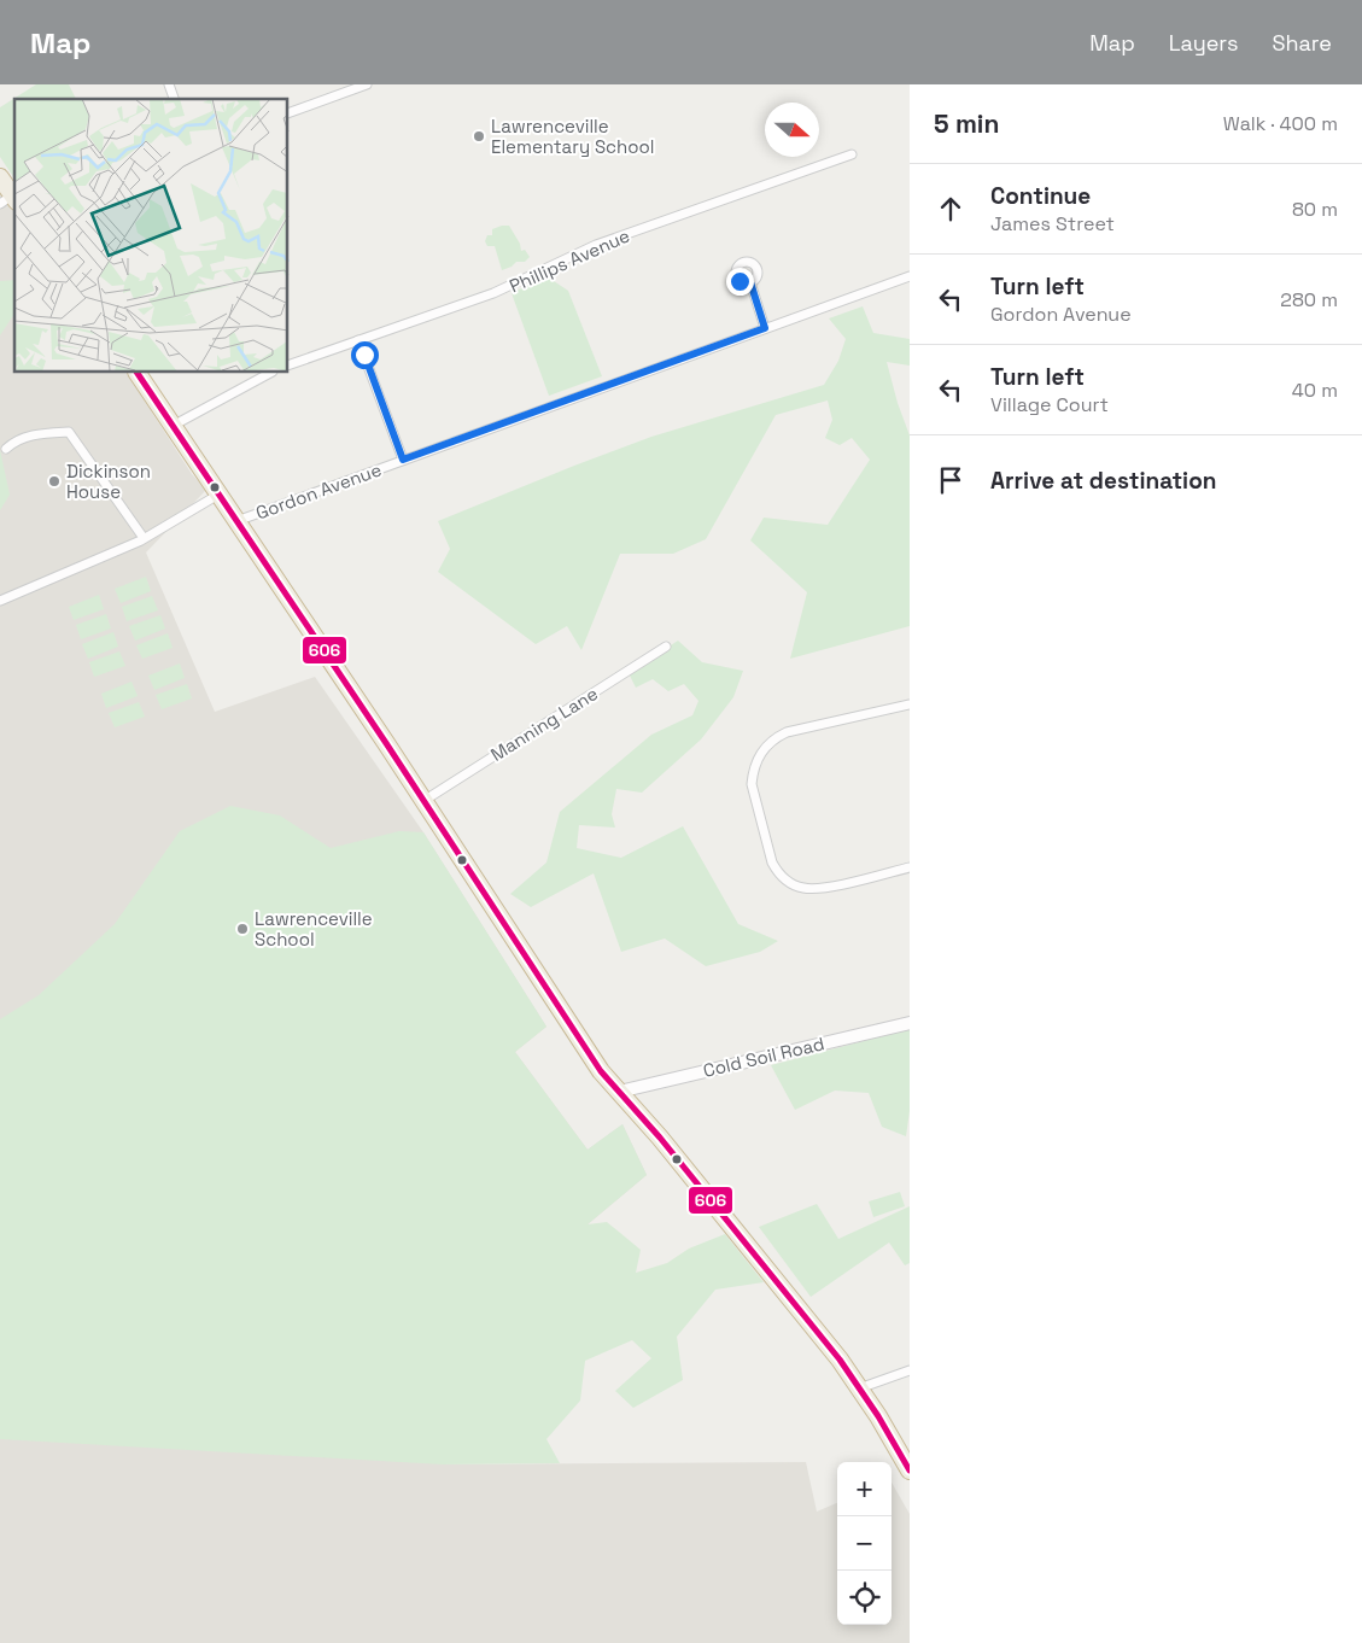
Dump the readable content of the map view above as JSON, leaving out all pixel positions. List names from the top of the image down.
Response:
{
  "streets": {
    "street": [
      "Phillips Avenue",
      "Gordon Avenue",
      "Manning Lane",
      "Cold Soil Road"
    ]
  },
  "places": ["Lawrenceville Elementary School", "Dickinson House", "Lawrenceville School"],
  "lines": ["transit line 606"],
  "north": "right",
  "page": {
    "header": "Map",
    "nav": ["Map", "Layers", "Share"],
    "heading": ["5 min", "Walk · 400 m"],
    "list": [
      ["Continue", "James Street", "80 m"],
      ["Turn left", "Gordon Avenue", "280 m"],
      ["Turn left", "Village Court", "40 m"],
      "Arrive at destination"
    ],
    "map_buttons": ["+", "−"]
  }
}
